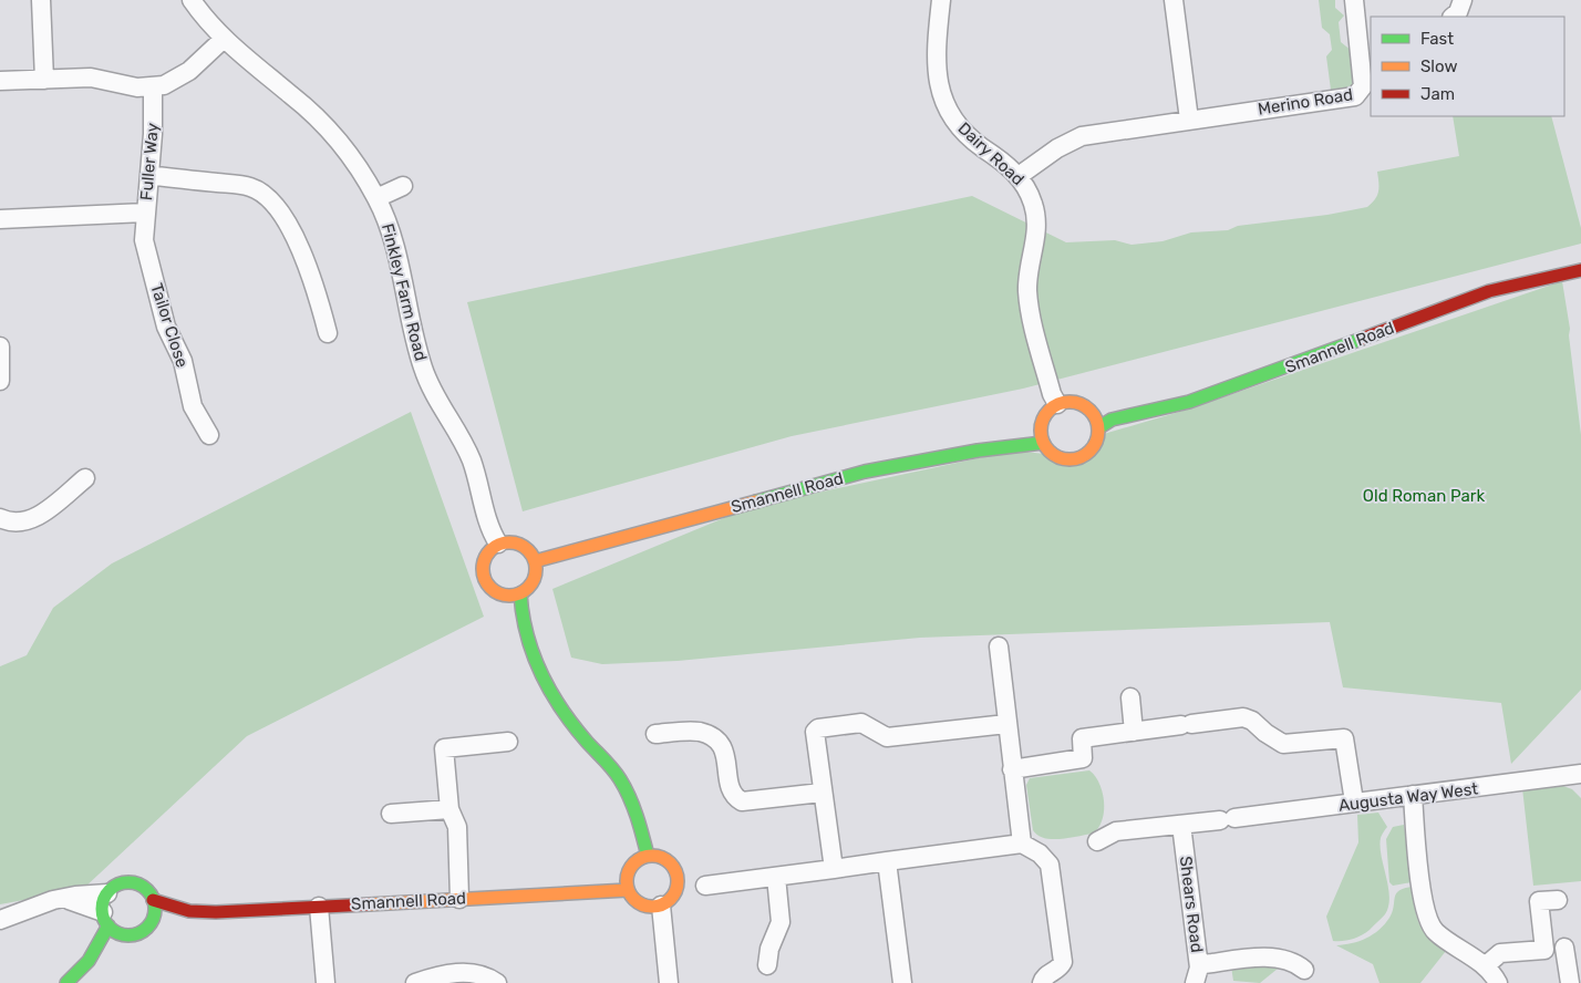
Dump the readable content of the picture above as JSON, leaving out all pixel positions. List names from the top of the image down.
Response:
{
  "streets": {
    "street": [
      "Merino Road",
      "Dairy Road",
      "Fuller Way",
      "Finkley Farm Road",
      "Tailor Close",
      "Smannell Road",
      "Augusta Way West",
      "Shears Road"
    ]
  },
  "crossings": [
    ["Merino Road", "Dairy Road"],
    ["Dairy Road", "Smannell Road"],
    ["Fuller Way", "Tailor Close"],
    ["Finkley Farm Road", "Smannell Road"],
    ["Augusta Way West", "Shears Road"]
  ],
  "parks": ["Old Roman Park"],
  "legend": ["Fast", "Slow", "Jam"]
}
